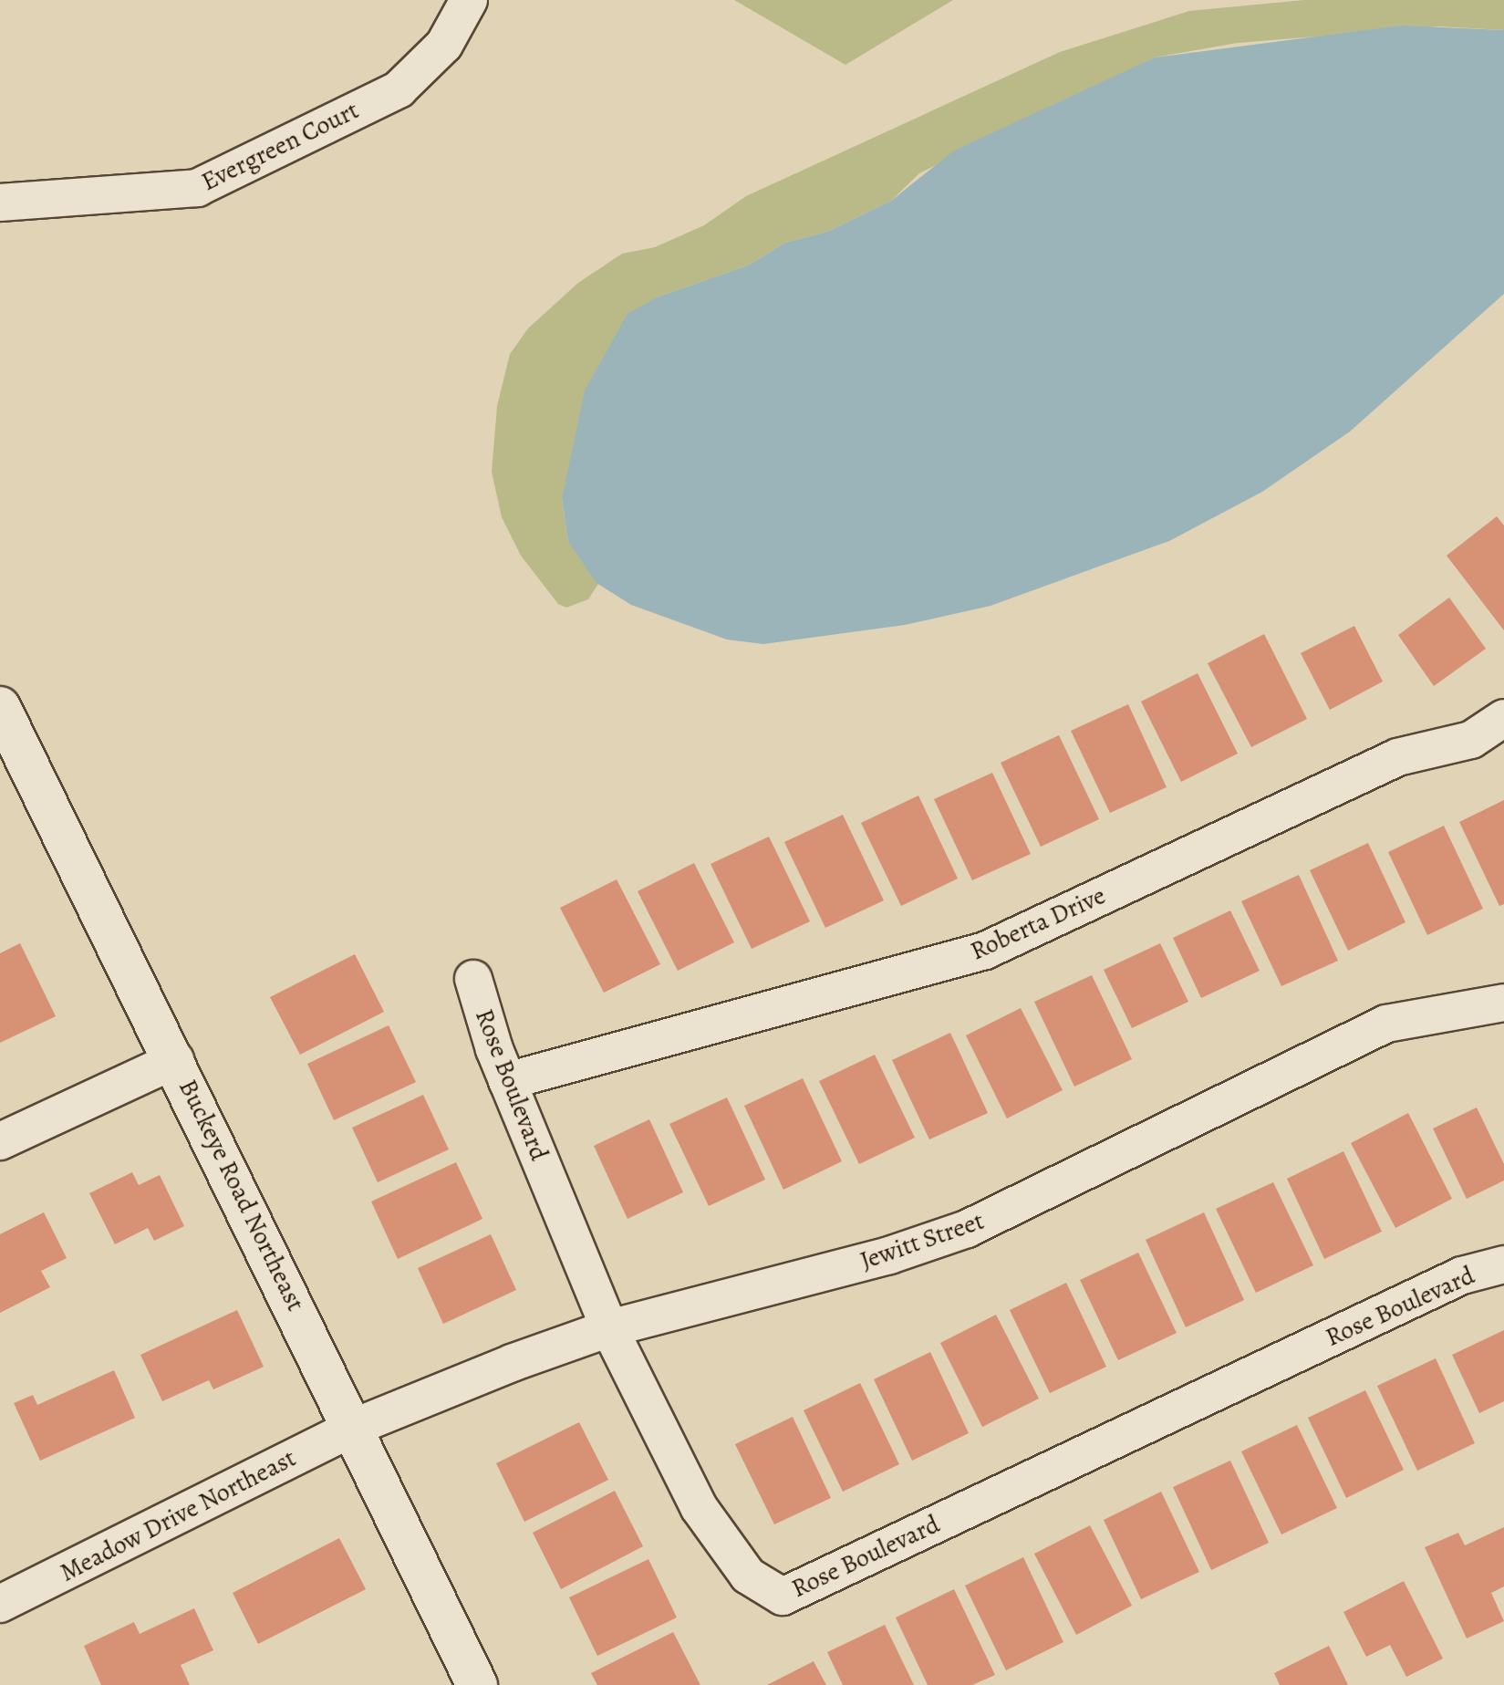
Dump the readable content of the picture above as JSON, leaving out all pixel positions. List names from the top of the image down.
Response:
{
  "streets": {
    "street": [
      "Evergreen Court",
      "Roberta Drive",
      "Rose Boulevard",
      "Buckeye Road Northeast",
      "Jewitt Street",
      "Meadow Drive Northeast"
    ]
  },
  "crossings": [
    ["Roberta Drive", "Rose Boulevard"],
    ["Rose Boulevard", "Jewitt Street"],
    ["Buckeye Road Northeast", "Jewitt Street"],
    ["Buckeye Road Northeast", "Meadow Drive Northeast"],
    ["Jewitt Street", "Meadow Drive Northeast"]
  ]
}
